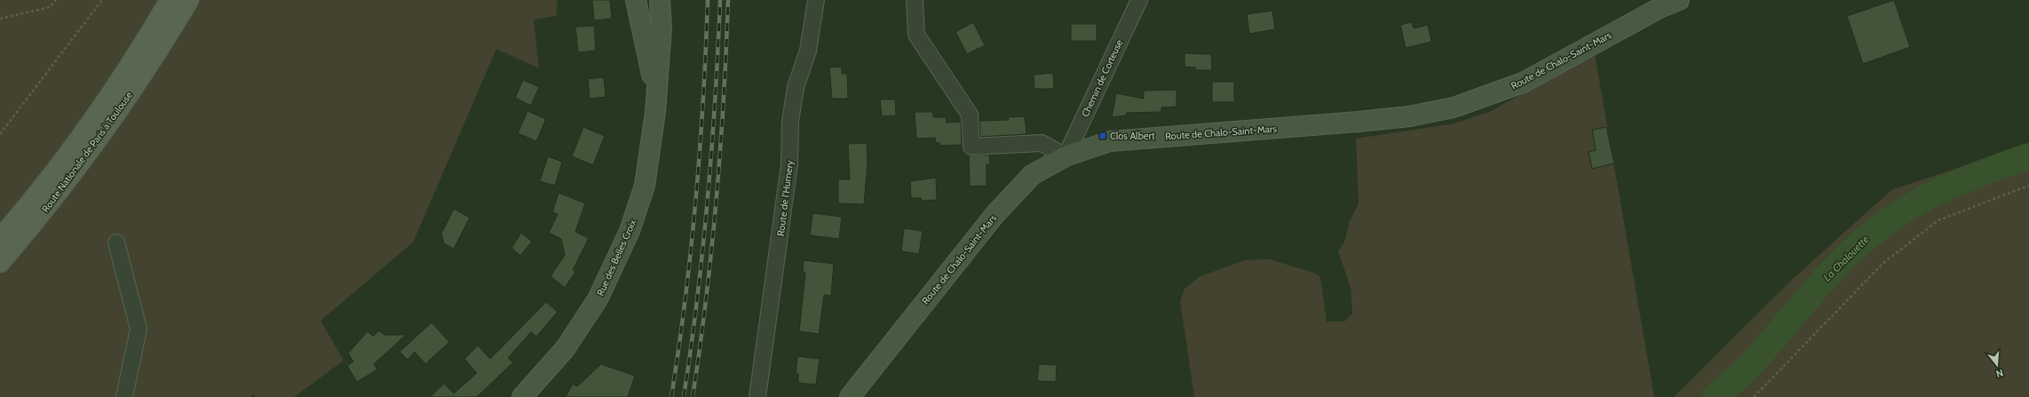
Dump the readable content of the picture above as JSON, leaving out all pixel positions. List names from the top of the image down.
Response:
{
  "streets": {
    "main road": ["Route de Chalo-Saint-Mars", "Route Nationale de Paris à Toulouse", "Rue des Belles Croix"],
    "street": ["Chemin de Corteuse", "Route de l'Humery"]
  },
  "crossings": [
    ["Route de Chalo-Saint-Mars", "Chemin de Corteuse"]
  ],
  "water": ["La Chalouette"],
  "places": {
    "transit": ["Clos Albert"]
  },
  "north": "bottom"
}
